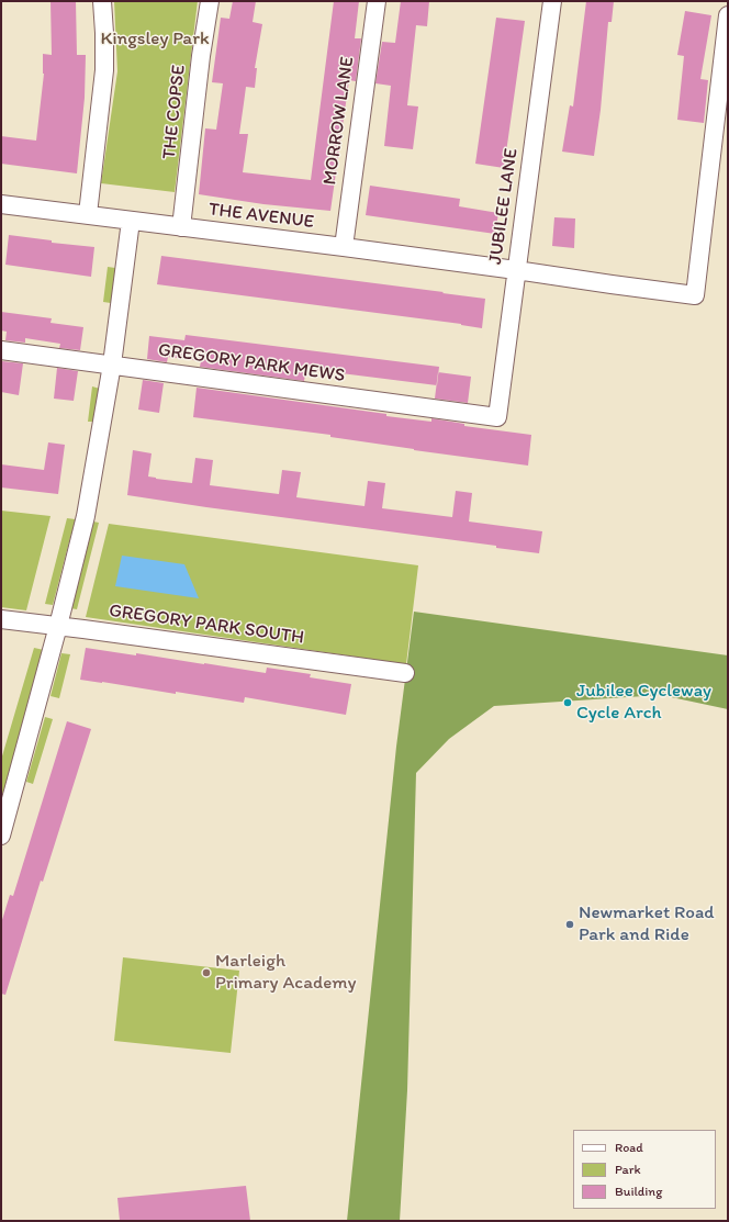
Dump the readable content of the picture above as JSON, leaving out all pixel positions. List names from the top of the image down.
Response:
{
  "streets": {
    "street": [
      "THE COPSE",
      "MORROW LANE",
      "JUBILEE LANE",
      "THE AVENUE",
      "GREGORY PARK MEWS",
      "GREGORY PARK SOUTH"
    ]
  },
  "crossings": [
    ["THE COPSE", "THE AVENUE"],
    ["MORROW LANE", "THE AVENUE"],
    ["JUBILEE LANE", "THE AVENUE"],
    ["JUBILEE LANE", "GREGORY PARK MEWS"]
  ],
  "parks": ["Kingsley Park"],
  "places": ["Jubilee Cycleway Cycle Arch", "Newmarket Road Park and Ride", "Marleigh Primary Academy"],
  "legend": ["Road", "Park", "Building"]
}
